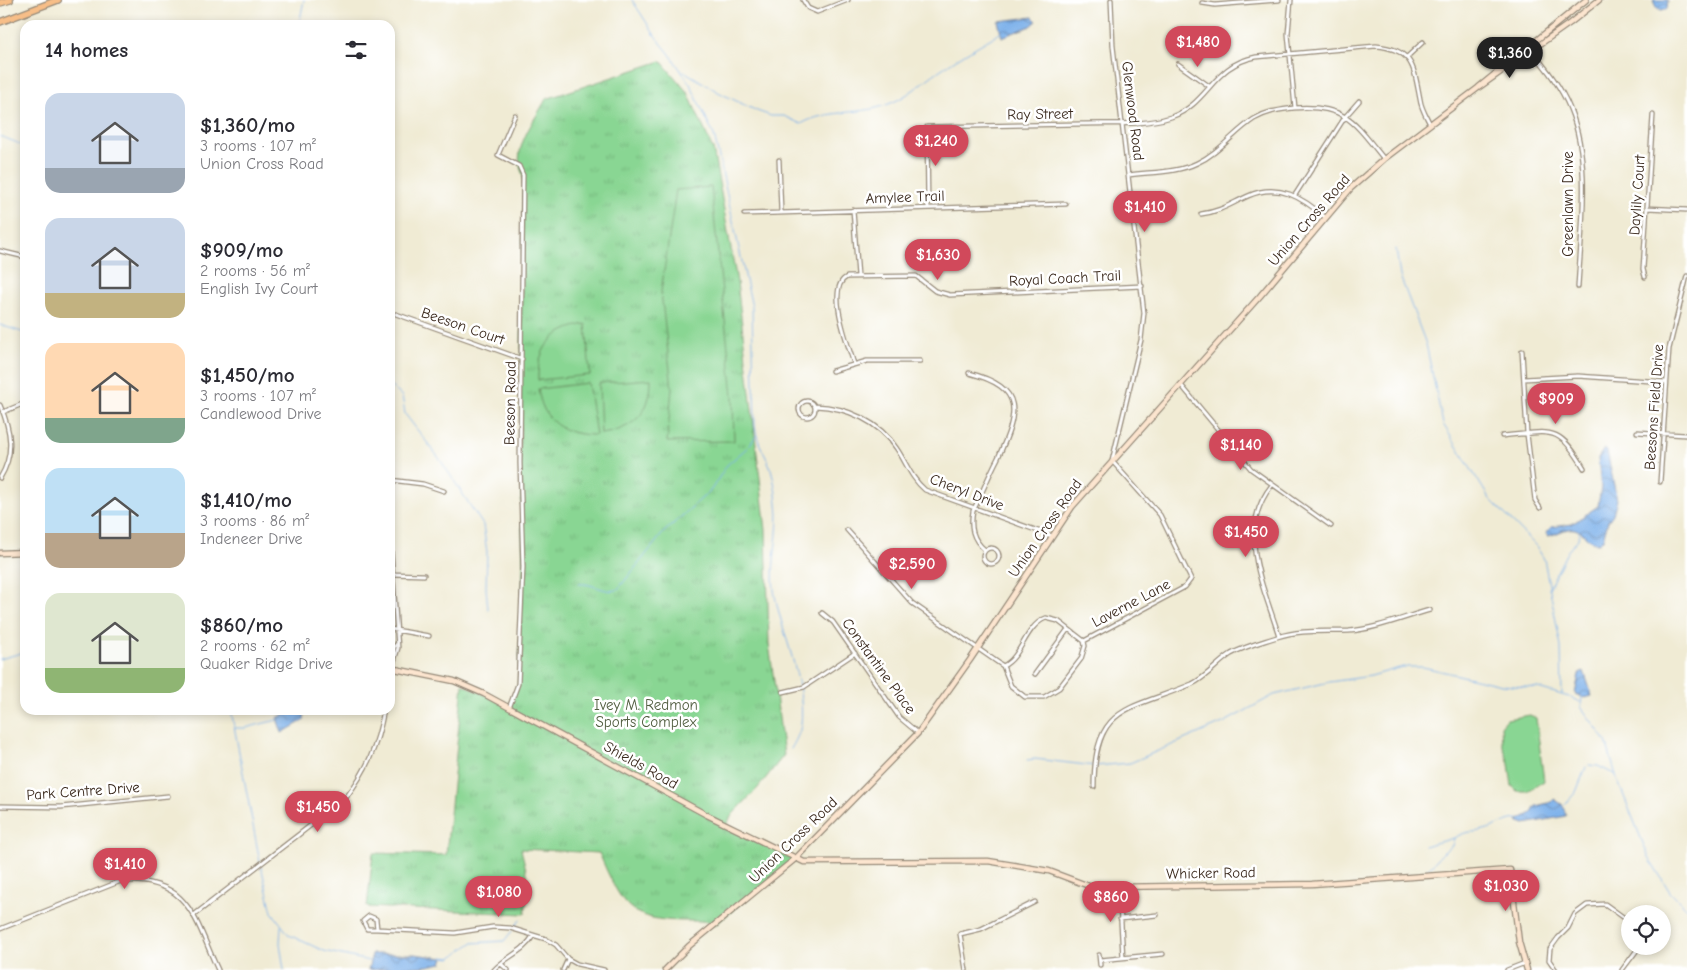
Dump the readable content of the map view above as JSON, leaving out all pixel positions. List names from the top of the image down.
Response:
{
  "streets": {
    "main road": ["Union Cross Road", "Shields Road", "Whicker Road"],
    "street": [
      "Glenwood Road",
      "Ray Street",
      "Daylily Court",
      "Amylee Trail",
      "Greenlawn Drive",
      "Royal Coach Trail",
      "Beeson Court",
      "Beeson Road",
      "Beesons Field Drive",
      "Cheryl Drive",
      "Laverne Lane",
      "Constantine Place",
      "Park Centre Drive"
    ]
  },
  "crossings": [
    ["Glenwood Road", "Ray Street"],
    ["Glenwood Road", "Union Cross Road"],
    ["Glenwood Road", "Royal Coach Trail"],
    ["Glenwood Road", "Laverne Lane"],
    ["Ray Street", "Amylee Trail"],
    ["Greenlawn Drive", "Union Cross Road"],
    ["Union Cross Road", "Cheryl Drive"],
    ["Union Cross Road", "Laverne Lane"],
    ["Union Cross Road", "Constantine Place"],
    ["Union Cross Road", "Shields Road"],
    ["Union Cross Road", "Whicker Road"],
    ["Beeson Court", "Beeson Road"],
    ["Beeson Road", "Shields Road"],
    ["Shields Road", "Whicker Road"]
  ],
  "parks": ["Ivey M. Redmon Sports Complex"],
  "page": {
    "heading": "14 homes",
    "price": [
      "$1,480",
      "$1,360",
      "$1,240",
      "$1,410",
      "$1,630",
      "$909",
      "$1,140",
      "$1,450",
      "$2,590",
      "$1,450",
      "$1,410",
      "$1,030",
      "$1,080",
      "$860"
    ],
    "list": [
      {
        "name": "$1,360/mo",
        "note": "3 rooms · 107 m² · Union Cross Road"
      },
      {
        "name": "$909/mo",
        "note": "2 rooms · 56 m² · English Ivy Court"
      },
      {
        "name": "$1,450/mo",
        "note": "3 rooms · 107 m² · Candlewood Drive"
      },
      {
        "name": "$1,410/mo",
        "note": "3 rooms · 86 m² · Indeneer Drive"
      },
      {
        "name": "$860/mo",
        "note": "2 rooms · 62 m² · Quaker Ridge Drive"
      }
    ]
  }
}
